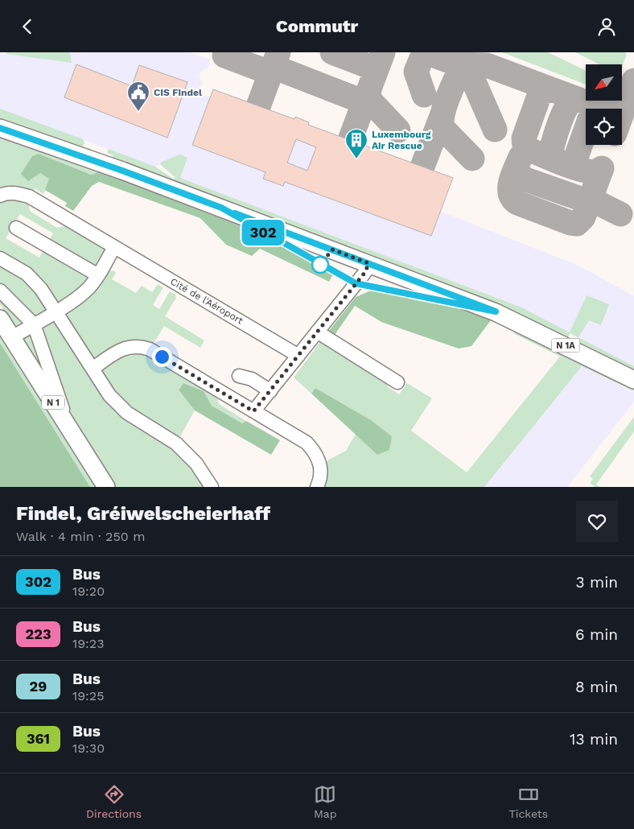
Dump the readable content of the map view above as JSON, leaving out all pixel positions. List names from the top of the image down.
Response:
{
  "streets": {
    "main road": ["N 1A", "N 1"],
    "street": ["Cité de l'Aéroport"]
  },
  "places": {
    "public building": ["CIS Findel"],
    "building": ["Luxembourg Air Rescue"]
  },
  "lines": ["bus line 302"],
  "north": "bottom left",
  "page": {
    "header": "Commutr",
    "on_map": "302",
    "heading": ["Findel, Gréiwelscheierhaff", "Walk · 4 min · 250 m"],
    "list": [
      {
        "mark": "302",
        "name": "Bus",
        "note": "19:20",
        "value": "3 min"
      },
      {
        "mark": "223",
        "name": "Bus",
        "note": "19:23",
        "value": "6 min"
      },
      {
        "mark": "29",
        "name": "Bus",
        "note": "19:25",
        "value": "8 min"
      },
      {
        "mark": "361",
        "name": "Bus",
        "note": "19:30",
        "value": "13 min"
      }
    ],
    "tabs": ["Directions", "Map", "Tickets"]
  }
}
